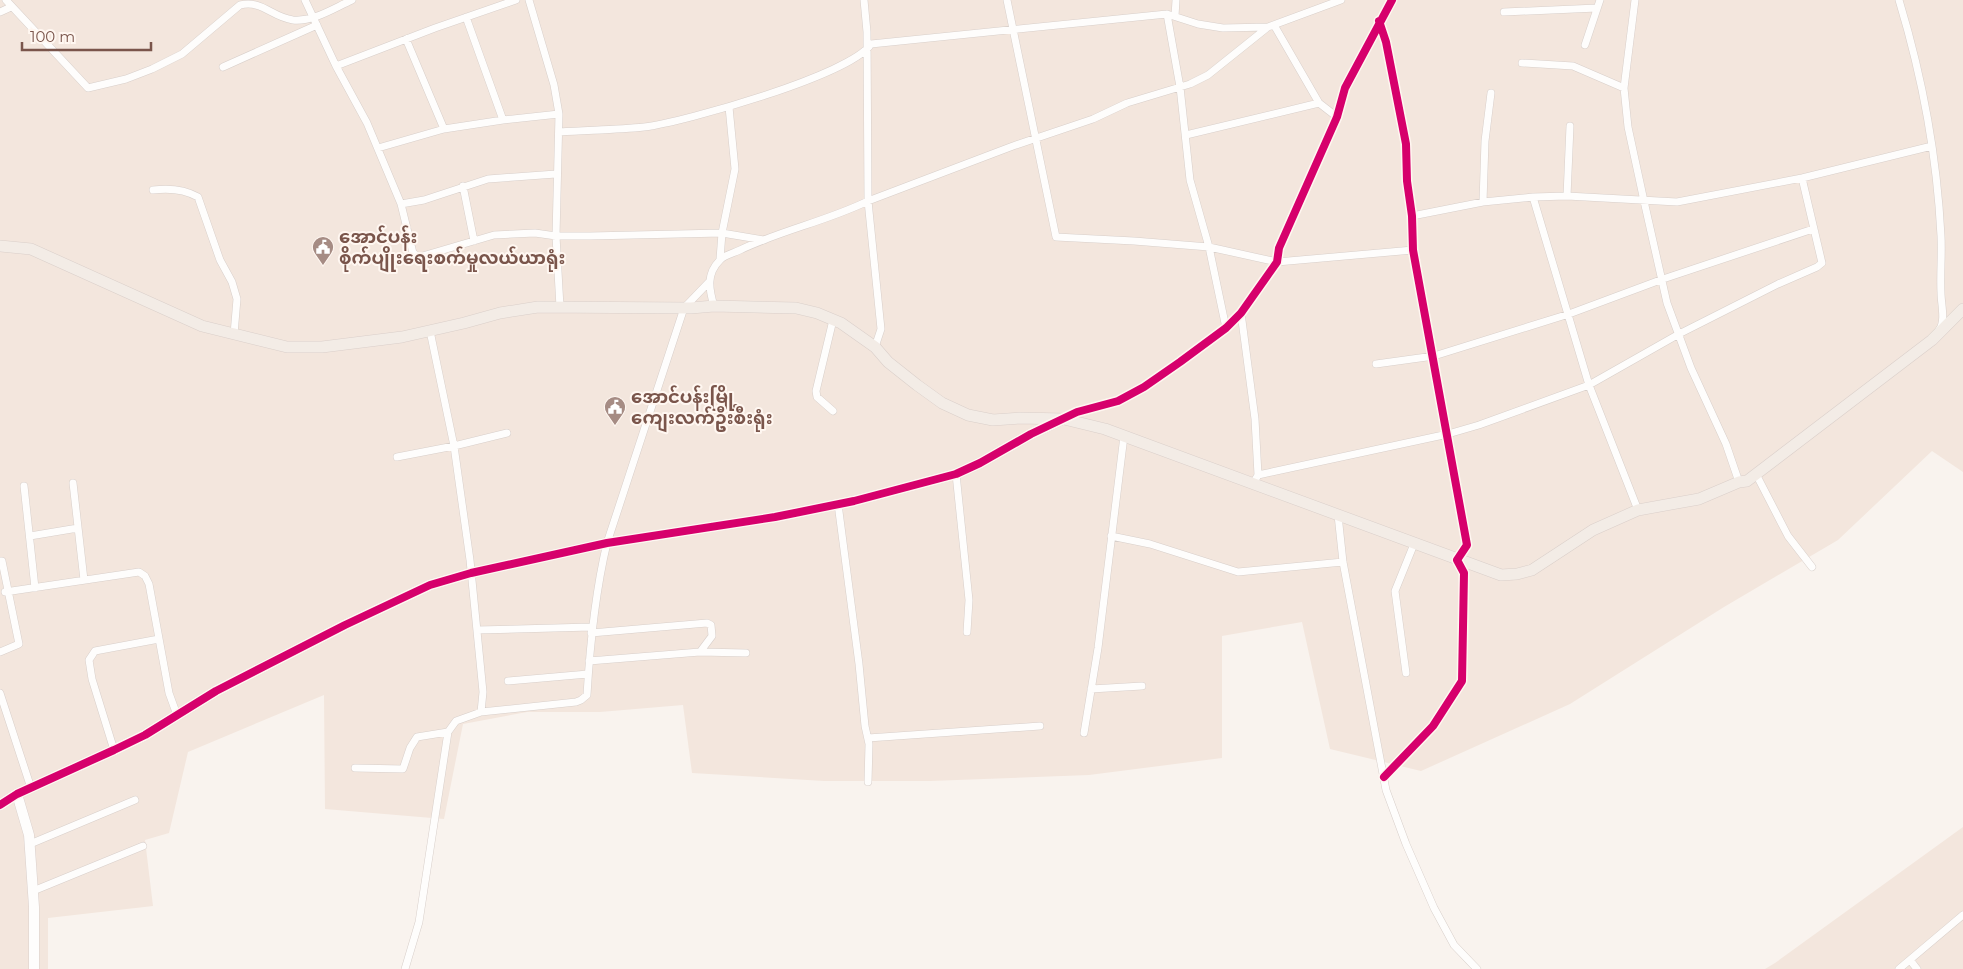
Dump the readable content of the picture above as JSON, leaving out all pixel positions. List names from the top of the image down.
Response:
{
  "places": {
    "public building": ["အောင်ပန်း စိုက်ပျိုးရေးစက်မှုလယ်ယာရုံး", "အောင်ပန်းမြို့ ကျေးလက်ဦးစီးရုံး"]
  },
  "scale_bar": "100 m"
}
